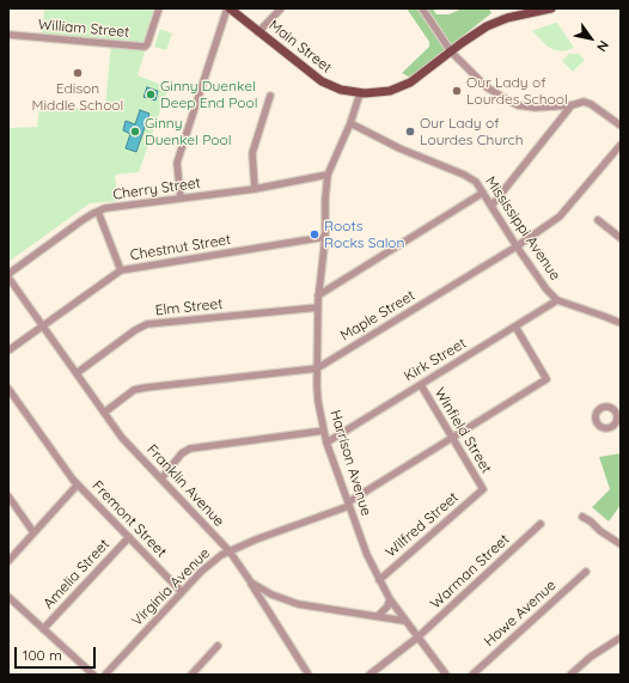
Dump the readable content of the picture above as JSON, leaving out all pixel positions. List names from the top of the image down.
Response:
{
  "streets": {
    "main road": ["Main Street"],
    "street": [
      "William Street",
      "Cherry Street",
      "Mississippi Avenue",
      "Chestnut Street",
      "Elm Street",
      "Maple Street",
      "Kirk Street",
      "Winfield Street",
      "Harrison Avenue",
      "Franklin Avenue",
      "Fremont Street",
      "Wilfred Street",
      "Warman Street",
      "Amelia Street",
      "Virginia Avenue",
      "Howe Avenue"
    ]
  },
  "crossings": [
    ["Cherry Street", "Harrison Avenue"],
    ["Mississippi Avenue", "Maple Street"],
    ["Mississippi Avenue", "Kirk Street"],
    ["Mississippi Avenue", "Harrison Avenue"],
    ["Chestnut Street", "Harrison Avenue"],
    ["Chestnut Street", "Franklin Avenue"],
    ["Elm Street", "Harrison Avenue"],
    ["Elm Street", "Franklin Avenue"],
    ["Maple Street", "Harrison Avenue"],
    ["Maple Street", "Franklin Avenue"],
    ["Kirk Street", "Winfield Street"],
    ["Kirk Street", "Harrison Avenue"],
    ["Kirk Street", "Virginia Avenue"],
    ["Winfield Street", "Wilfred Street"],
    ["Winfield Street", "Virginia Avenue"],
    ["Harrison Avenue", "Franklin Avenue"],
    ["Harrison Avenue", "Wilfred Street"],
    ["Harrison Avenue", "Warman Street"],
    ["Harrison Avenue", "Virginia Avenue"],
    ["Franklin Avenue", "Virginia Avenue"],
    ["Fremont Street", "Amelia Street"],
    ["Fremont Street", "Virginia Avenue"]
  ],
  "places": [
    "Edison Middle School",
    "Our Lady of Lourdes School",
    "Ginny Duenkel Deep End Pool",
    "Ginny Duenkel Pool",
    "Our Lady of Lourdes Church",
    "Roots Rocks Salon"
  ],
  "scale_bar": "100 m",
  "north": "bottom right"
}
